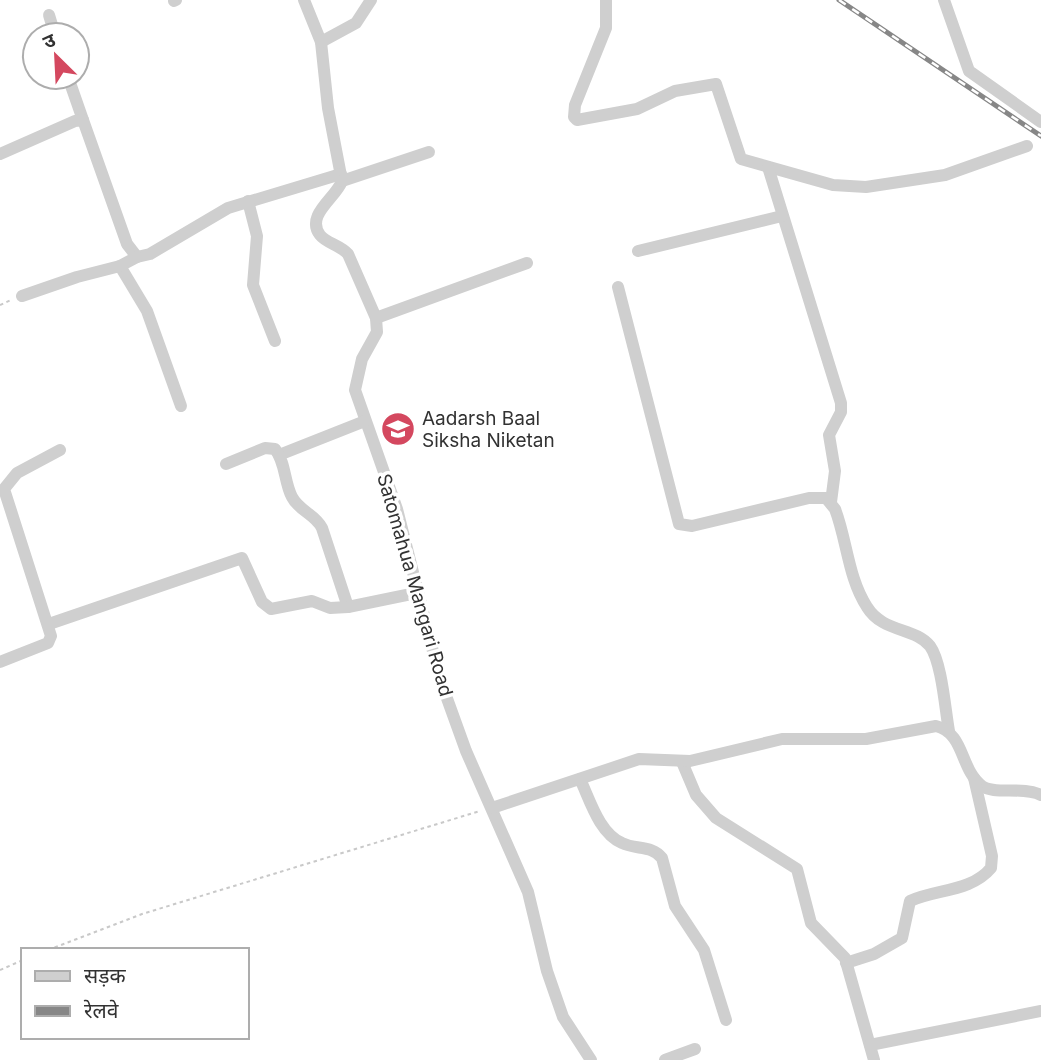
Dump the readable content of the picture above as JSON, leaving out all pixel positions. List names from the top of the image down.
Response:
{
  "streets": {
    "street": ["Satomahua Mangari Road"]
  },
  "places": {
    "school or university": ["Aadarsh Baal Siksha Niketan"]
  },
  "legend": ["सड़क", "रेलवे"],
  "north": "top left"
}
